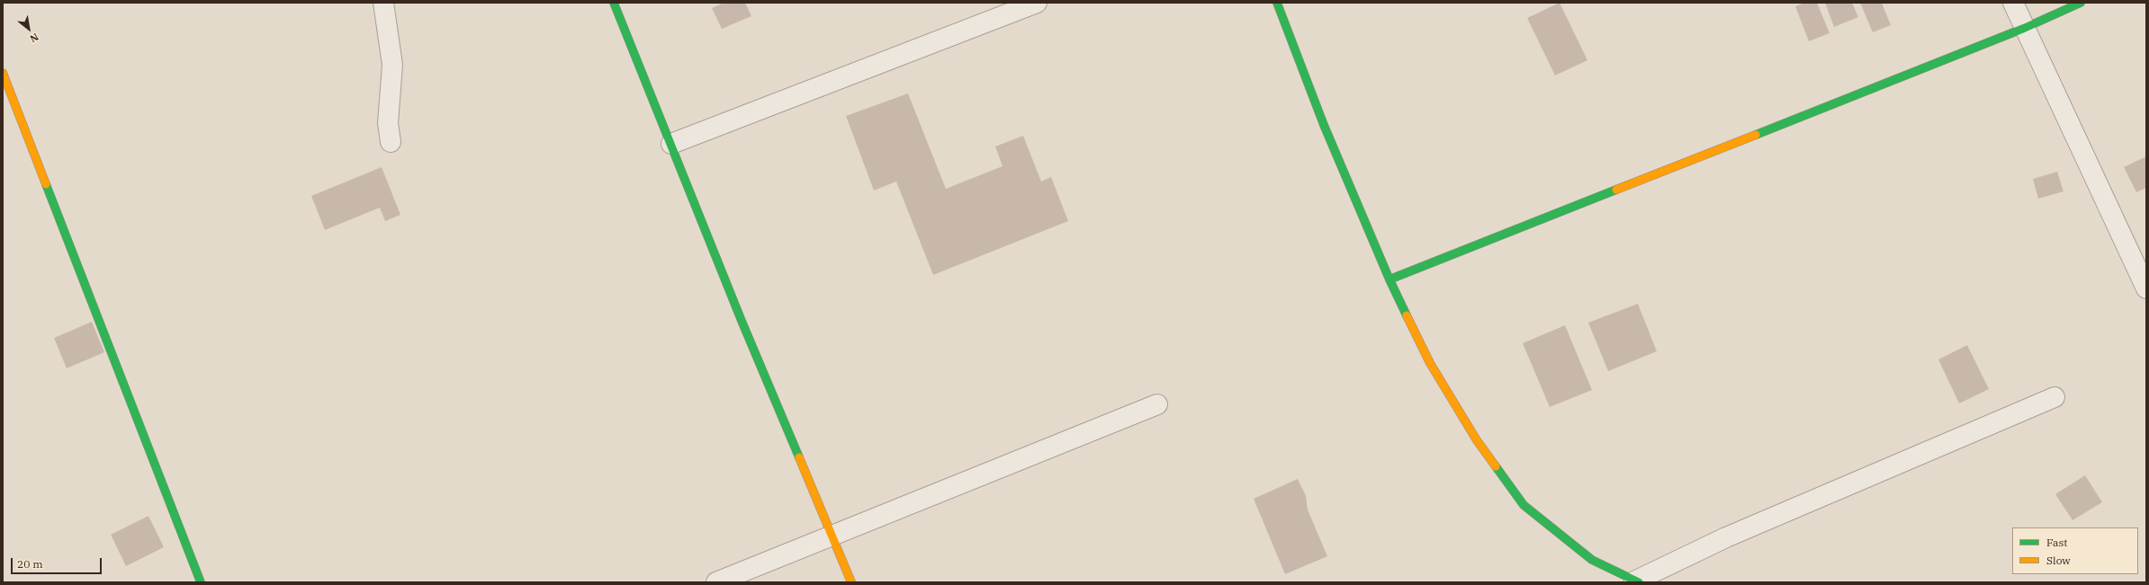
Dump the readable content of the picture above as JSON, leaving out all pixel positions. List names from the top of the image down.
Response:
{
  "legend": ["Fast", "Slow"],
  "scale_bar": "20 m",
  "north": "bottom right"
}
